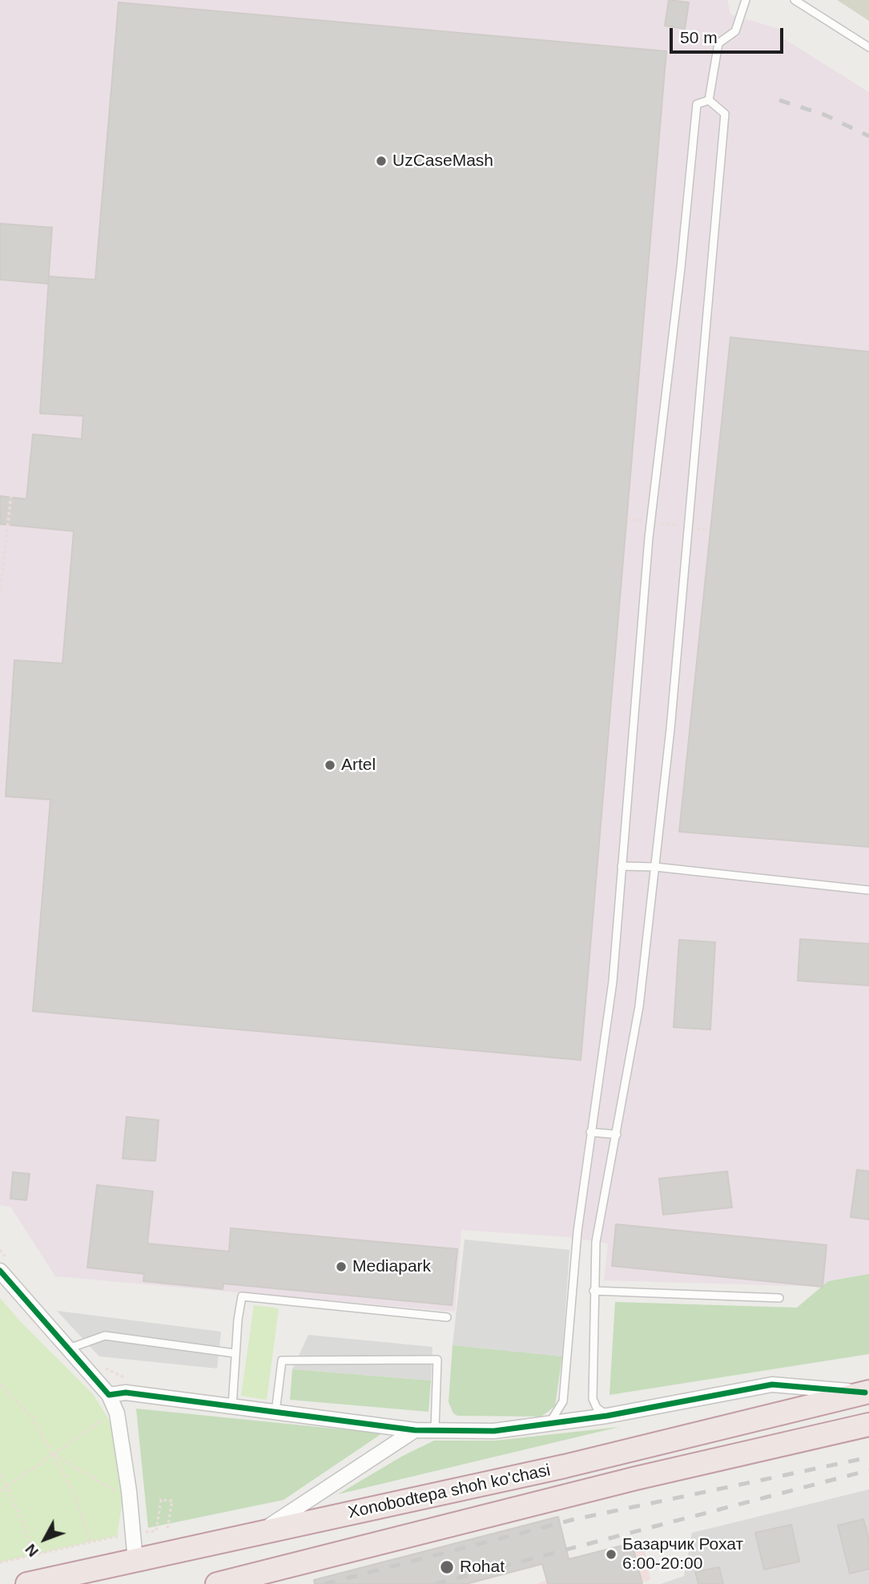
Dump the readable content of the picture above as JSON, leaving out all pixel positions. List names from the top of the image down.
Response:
{
  "streets": {
    "highway": ["Xonobodtepa shoh ko'chasi"]
  },
  "places": [
    "UzCaseMash",
    "Artel",
    "Mediapark",
    "Базарчик Рохат 6:00-20:00",
    "Rohat"
  ],
  "scale_bar": "50 m",
  "north": "bottom left"
}
